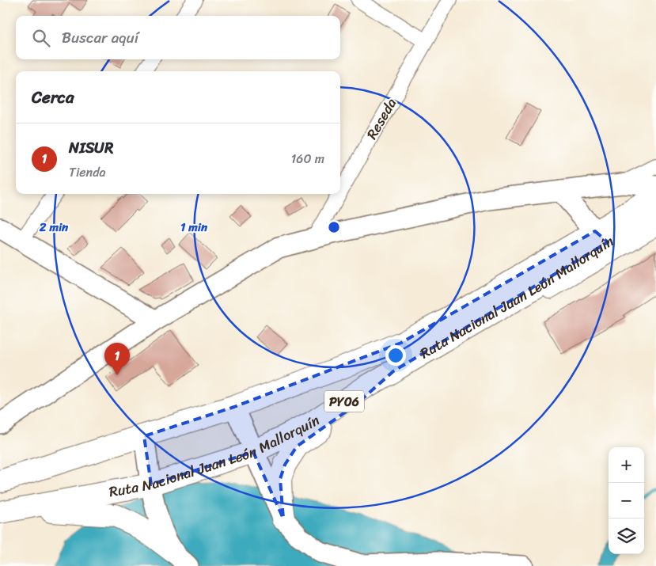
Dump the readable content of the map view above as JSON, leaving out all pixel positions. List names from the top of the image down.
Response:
{
  "streets": {
    "highway": ["Ruta Nacional Juan León Mallorquín", "PY06"],
    "street": ["Reseda"]
  },
  "page": {
    "search": "Buscar aquí",
    "heading": "Cerca",
    "list": [
      {
        "mark": "1",
        "name": "NISUR",
        "note": "Tienda",
        "value": "160 m"
      }
    ],
    "pins": "1",
    "map_buttons": ["+", "−"]
  },
  "rings": ["2 min", "1 min"]
}
